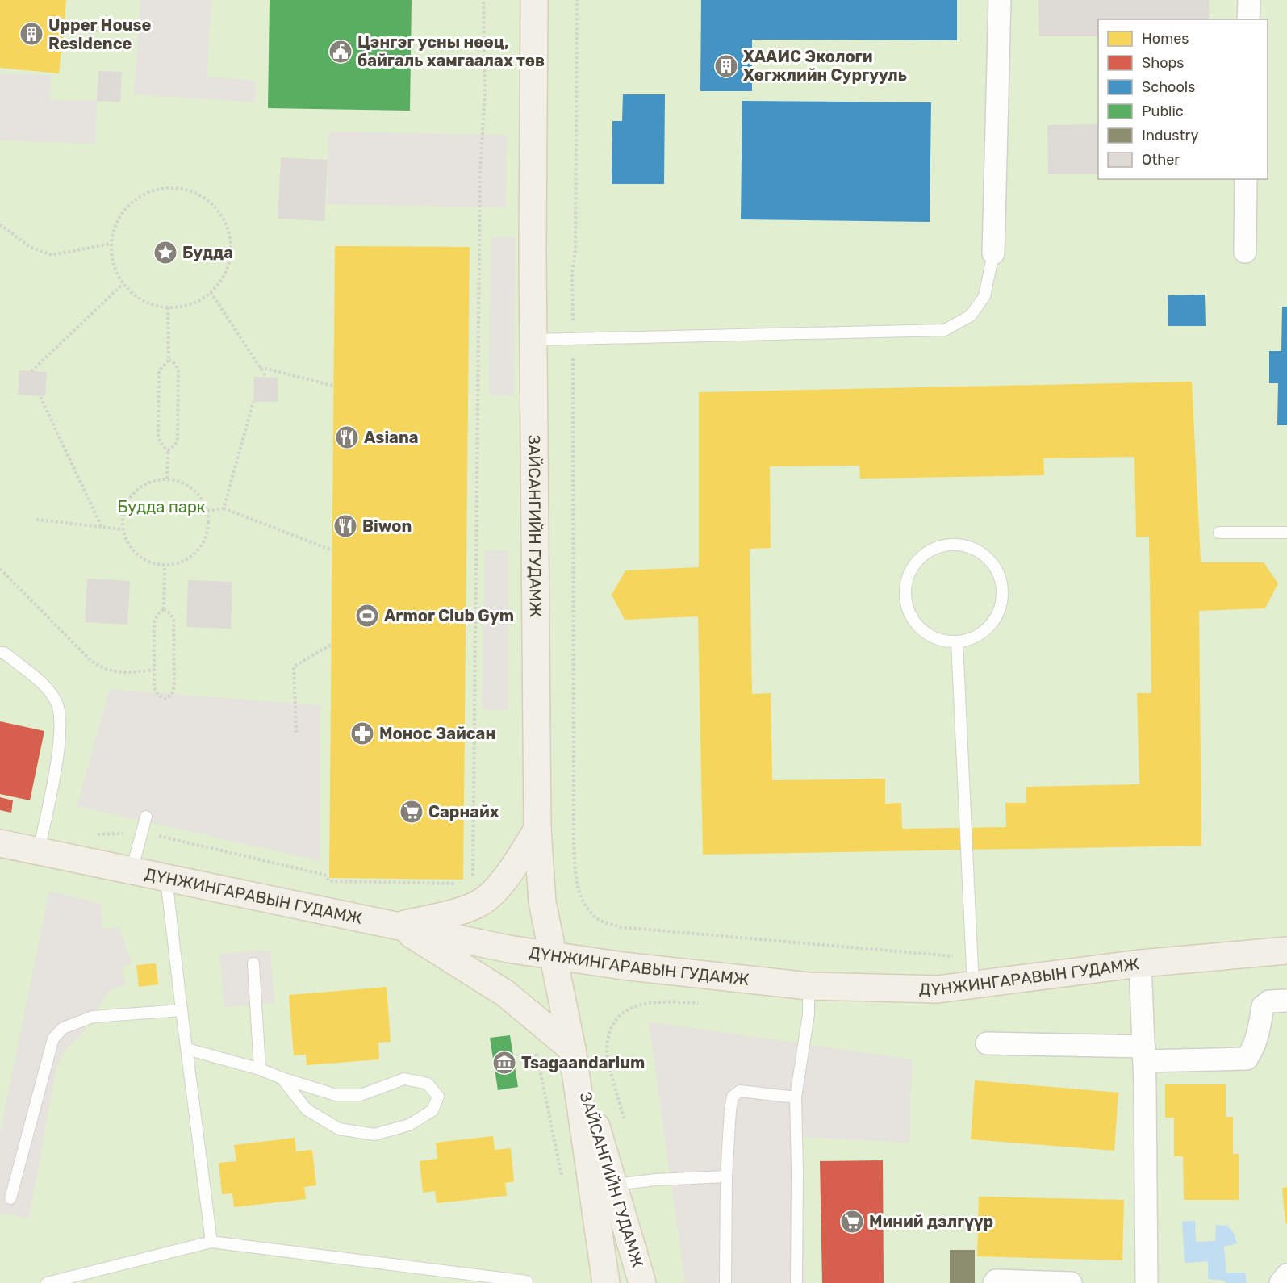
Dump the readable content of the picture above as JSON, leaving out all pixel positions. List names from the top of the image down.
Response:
{
  "streets": {
    "main road": ["ЗАЙСАНГИЙН ГУДАМЖ", "ДҮНЖИНГАРАВЫН ГУДАМЖ"]
  },
  "crossings": [
    ["ЗАЙСАНГИЙН ГУДАМЖ", "ДҮНЖИНГАРАВЫН ГУДАМЖ"]
  ],
  "parks": ["Будда парк"],
  "places": {
    "building": ["Upper House Residence", "ХААИС Экологи Хөгжлийн Сургууль"],
    "public building": ["Цэнгэг усны нөөц, байгаль хамгаалах төв"],
    "place": ["Будда"],
    "restaurant": ["Asiana", "Biwon"],
    "sports": ["Armor Club Gym"],
    "pharmacy": ["Монос Зайсан"],
    "supermarket": ["Сарнайх", "Миний дэлгүүр"],
    "museum": ["Tsagaandarium"]
  },
  "legend": [
    "Homes",
    "Shops",
    "Schools",
    "Public",
    "Industry",
    "Other"
  ]
}
